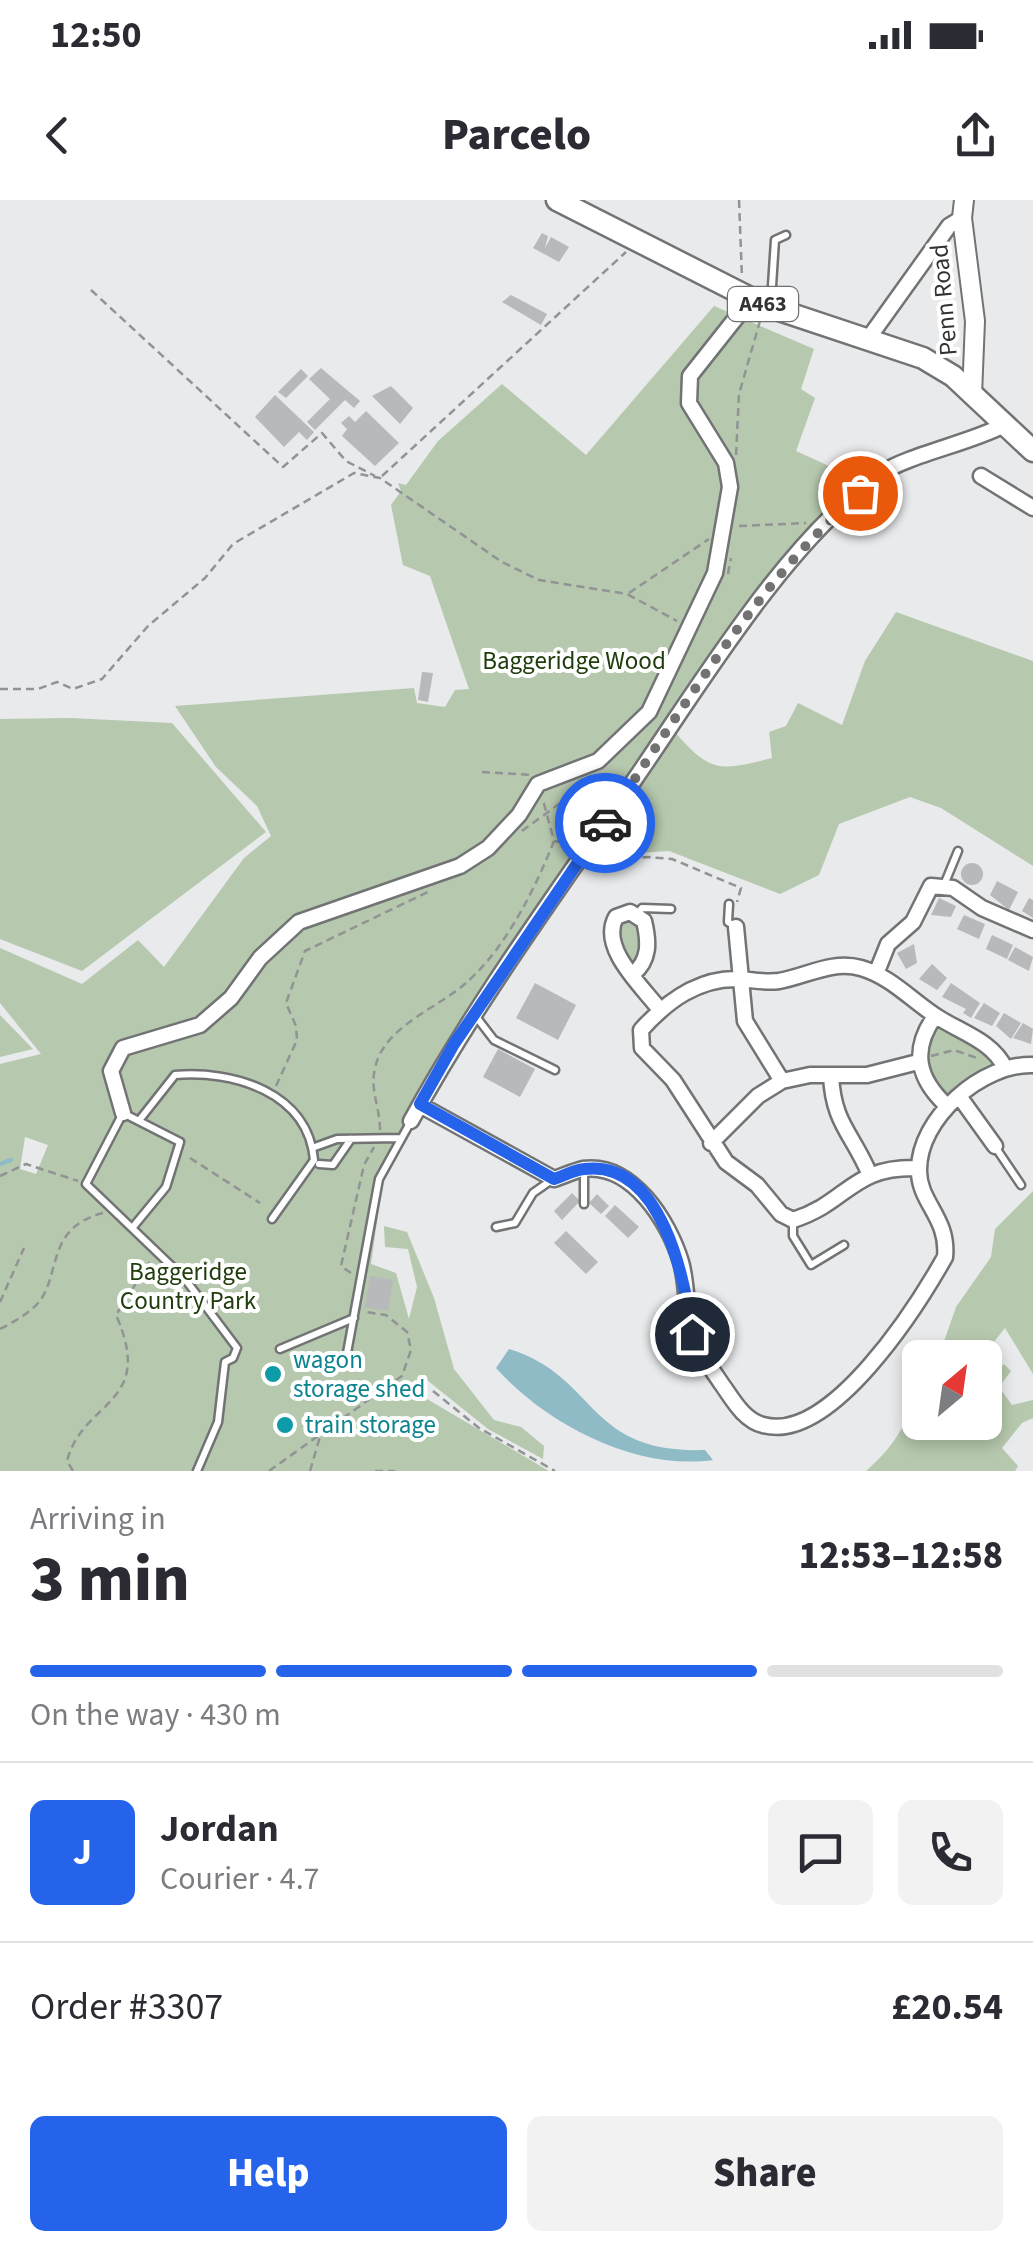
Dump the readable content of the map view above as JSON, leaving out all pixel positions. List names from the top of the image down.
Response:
{
  "streets": {
    "main road": ["A463"],
    "street": ["Penn Road"]
  },
  "crossings": [
    ["Penn Road", "A463"]
  ],
  "parks": ["Baggeridge Wood", "Baggeridge Country Park"],
  "places": ["wagon storage shed", "train storage"],
  "north": "top right",
  "page": {
    "status": "12:50",
    "header": "Parcelo",
    "heading": ["3 min", "Arriving in", "12:53–12:58"],
    "panel": [
      "Jordan",
      "Courier · 4.7",
      "Order #3307",
      "£20.54"
    ],
    "bar": "On the way · 430 m",
    "round": "J",
    "buttons": ["Help", "Share"]
  }
}
